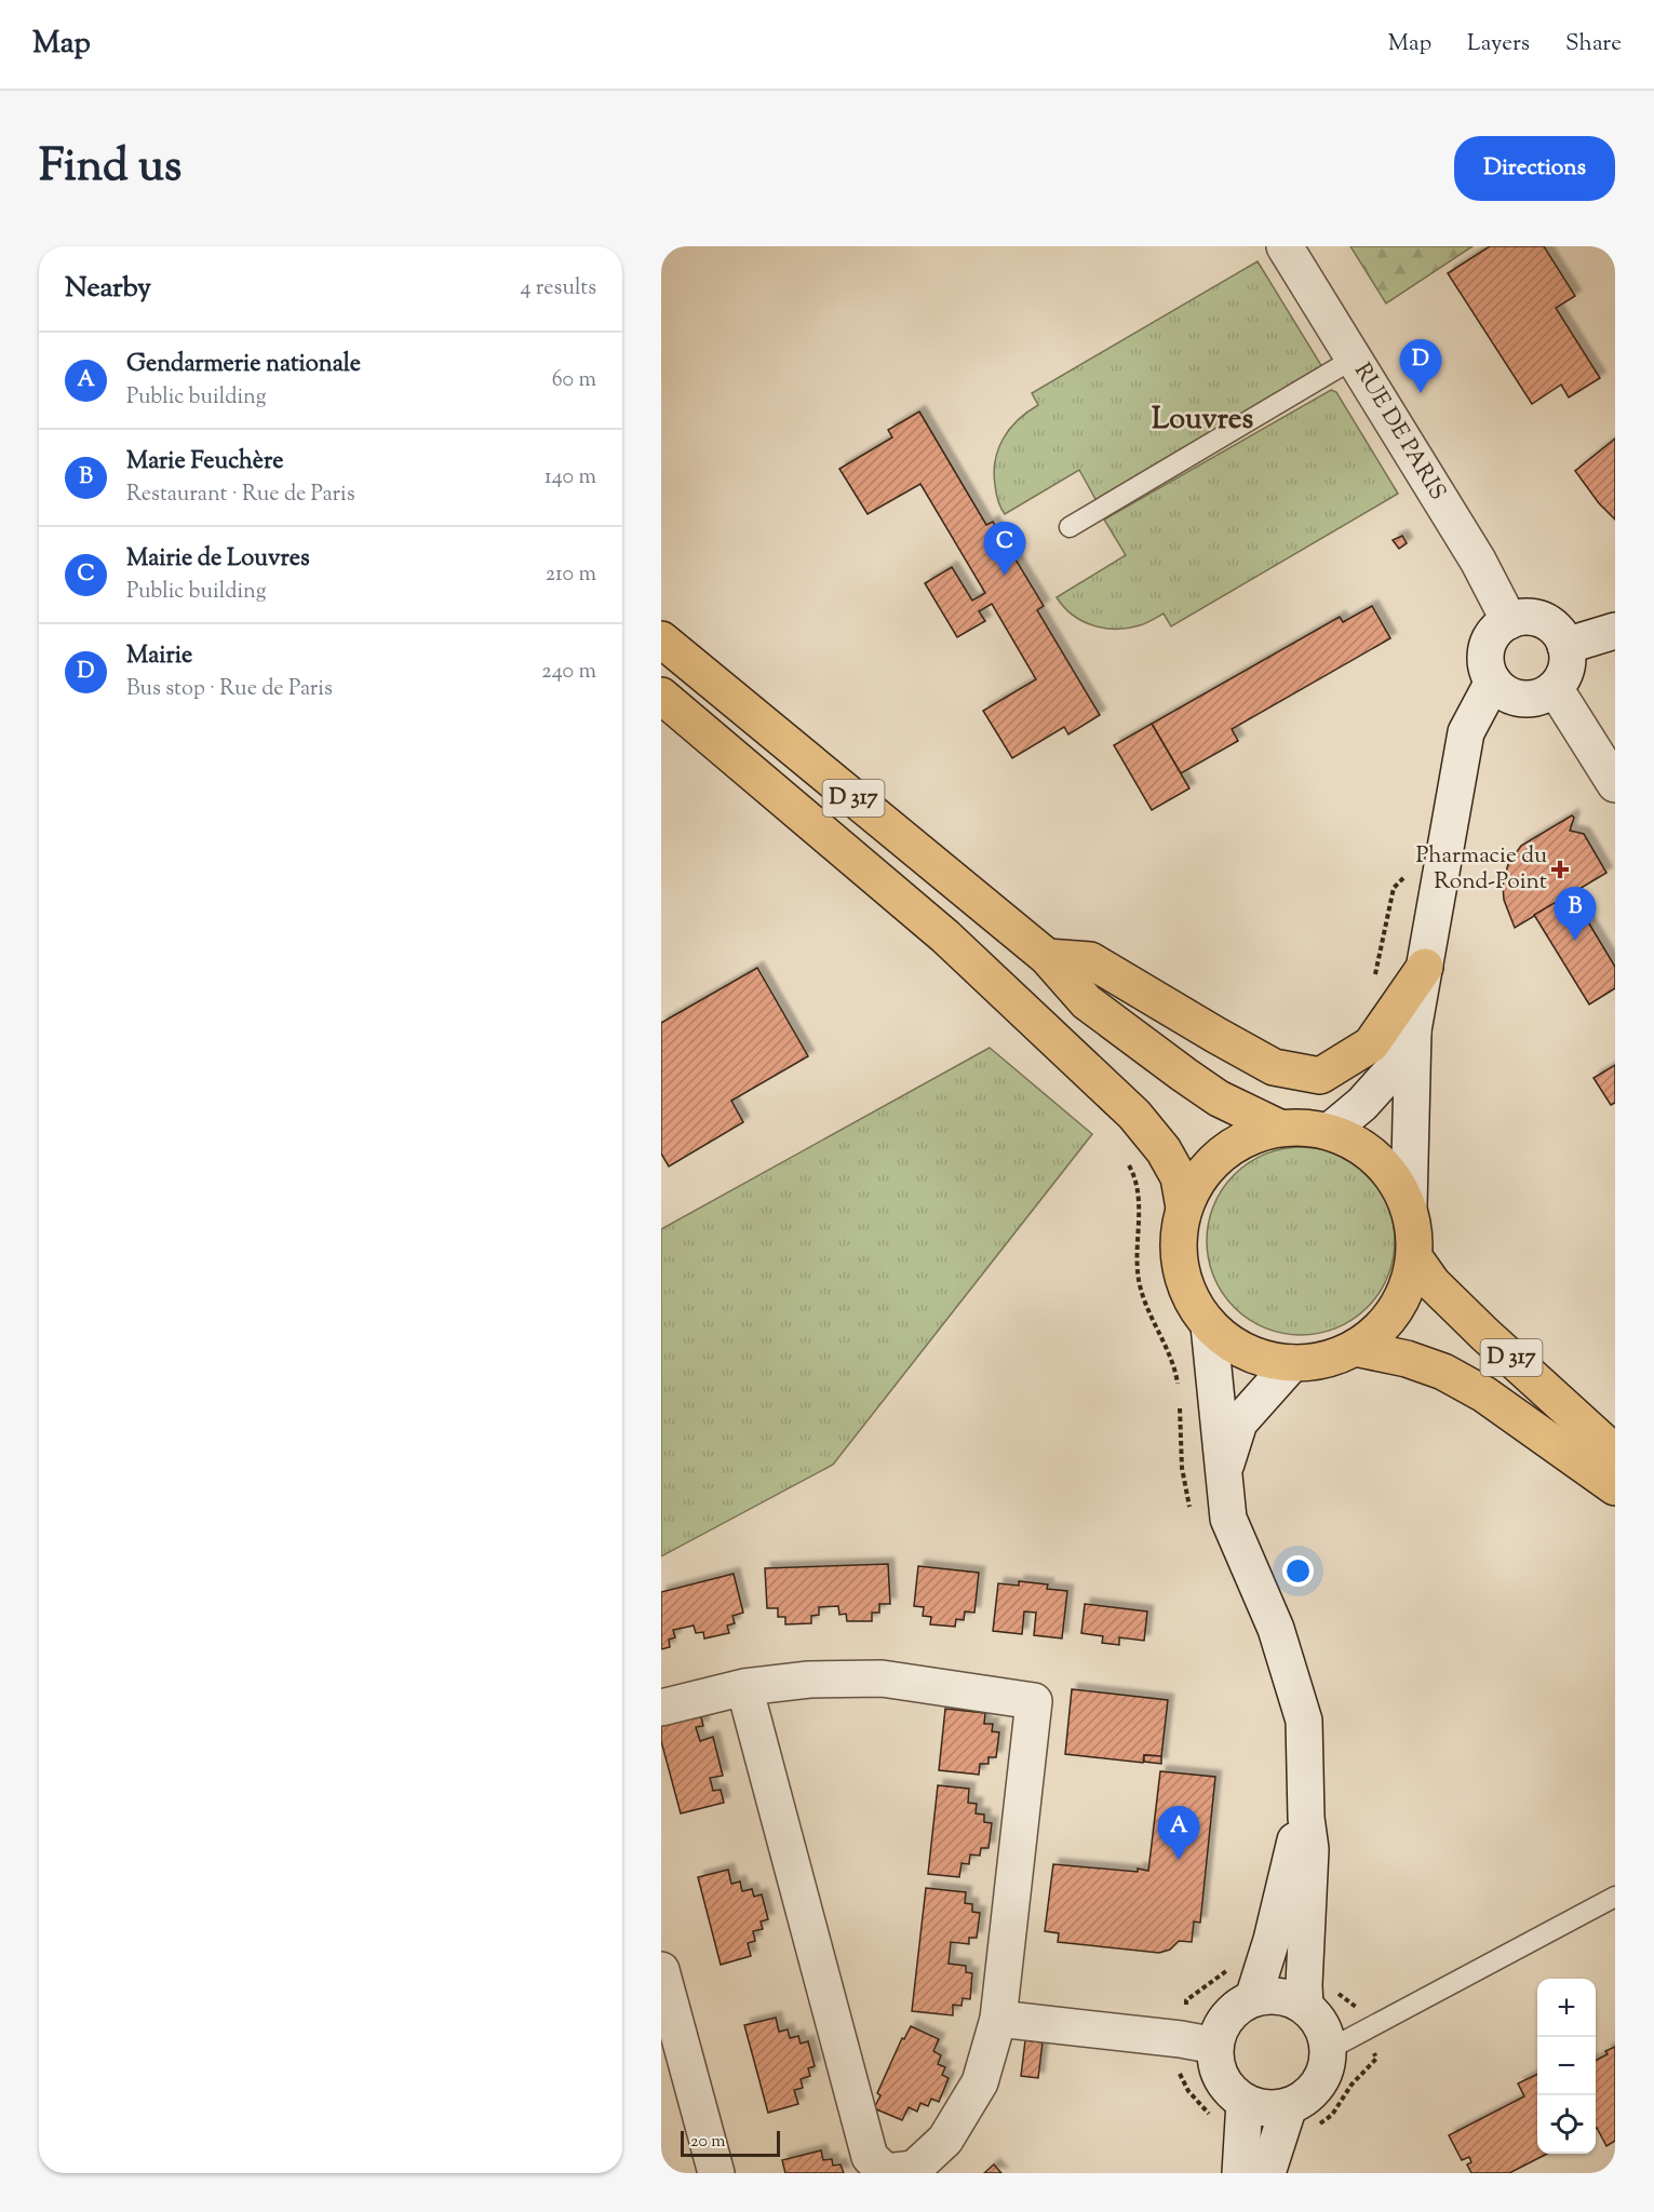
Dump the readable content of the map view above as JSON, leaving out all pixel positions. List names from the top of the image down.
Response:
{
  "streets": {
    "main road": ["D 317"],
    "street": ["RUE DE PARIS"]
  },
  "districts": ["Louvres"],
  "places": {
    "health": ["Pharmacie du Rond-Point"]
  },
  "scale_bar": "20 m",
  "page": {
    "header": "Map",
    "nav": ["Map", "Layers", "Share"],
    "title": "Find us",
    "buttons": "Directions",
    "heading": ["Nearby", "4 results"],
    "list": [
      {
        "mark": "A",
        "name": "Gendarmerie nationale",
        "note": "Public building",
        "value": "60 m"
      },
      {
        "mark": "B",
        "name": "Marie Feuchère",
        "note": "Restaurant · Rue de Paris",
        "value": "140 m"
      },
      {
        "mark": "C",
        "name": "Mairie de Louvres",
        "note": "Public building",
        "value": "210 m"
      },
      {
        "mark": "D",
        "name": "Mairie",
        "note": "Bus stop · Rue de Paris",
        "value": "240 m"
      }
    ],
    "pins": [
      "D",
      "C",
      "B",
      "A"
    ],
    "map_buttons": ["+", "−"],
    "scale": "20 m"
  }
}
